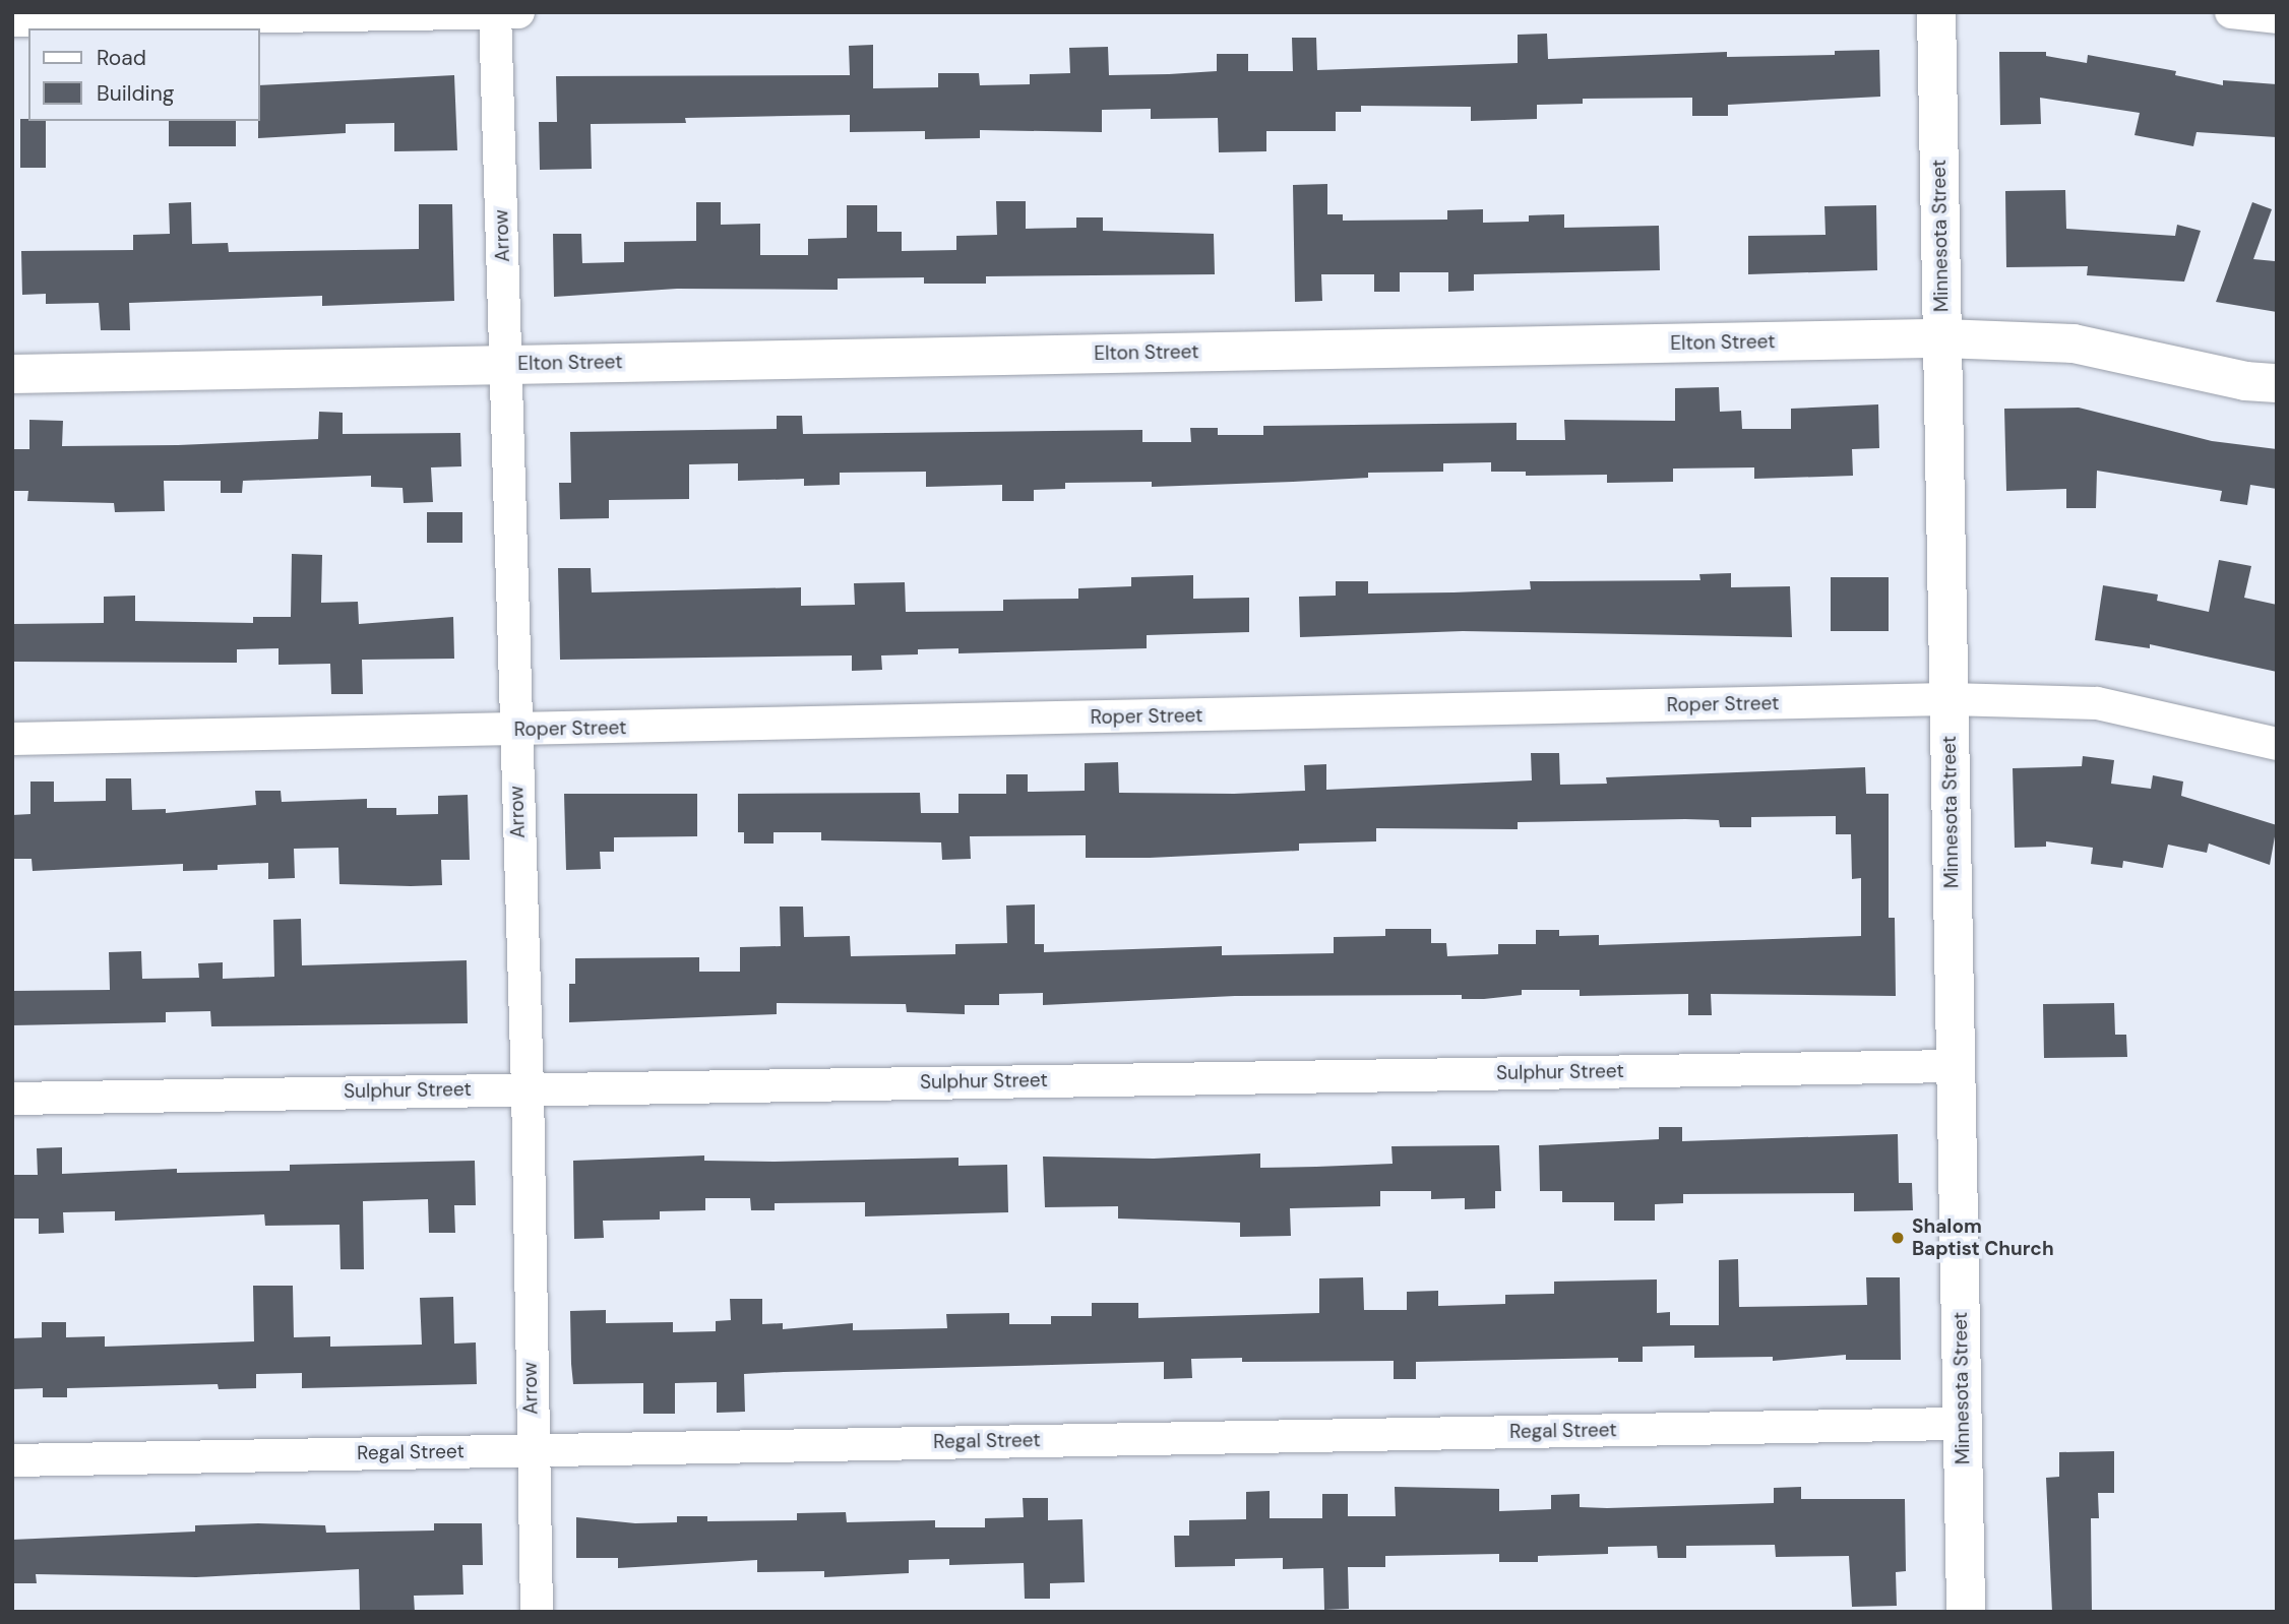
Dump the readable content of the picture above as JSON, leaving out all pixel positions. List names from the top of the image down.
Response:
{
  "streets": {
    "street": [
      "Arrow",
      "Minnesota Street",
      "Elton Street",
      "Roper Street",
      "Sulphur Street",
      "Regal Street"
    ]
  },
  "crossings": [
    ["Arrow", "Elton Street"],
    ["Arrow", "Roper Street"],
    ["Arrow", "Sulphur Street"],
    ["Arrow", "Regal Street"],
    ["Minnesota Street", "Elton Street"],
    ["Minnesota Street", "Roper Street"],
    ["Minnesota Street", "Sulphur Street"],
    ["Minnesota Street", "Regal Street"]
  ],
  "places": ["Shalom Baptist Church"],
  "legend": ["Road", "Building"]
}
